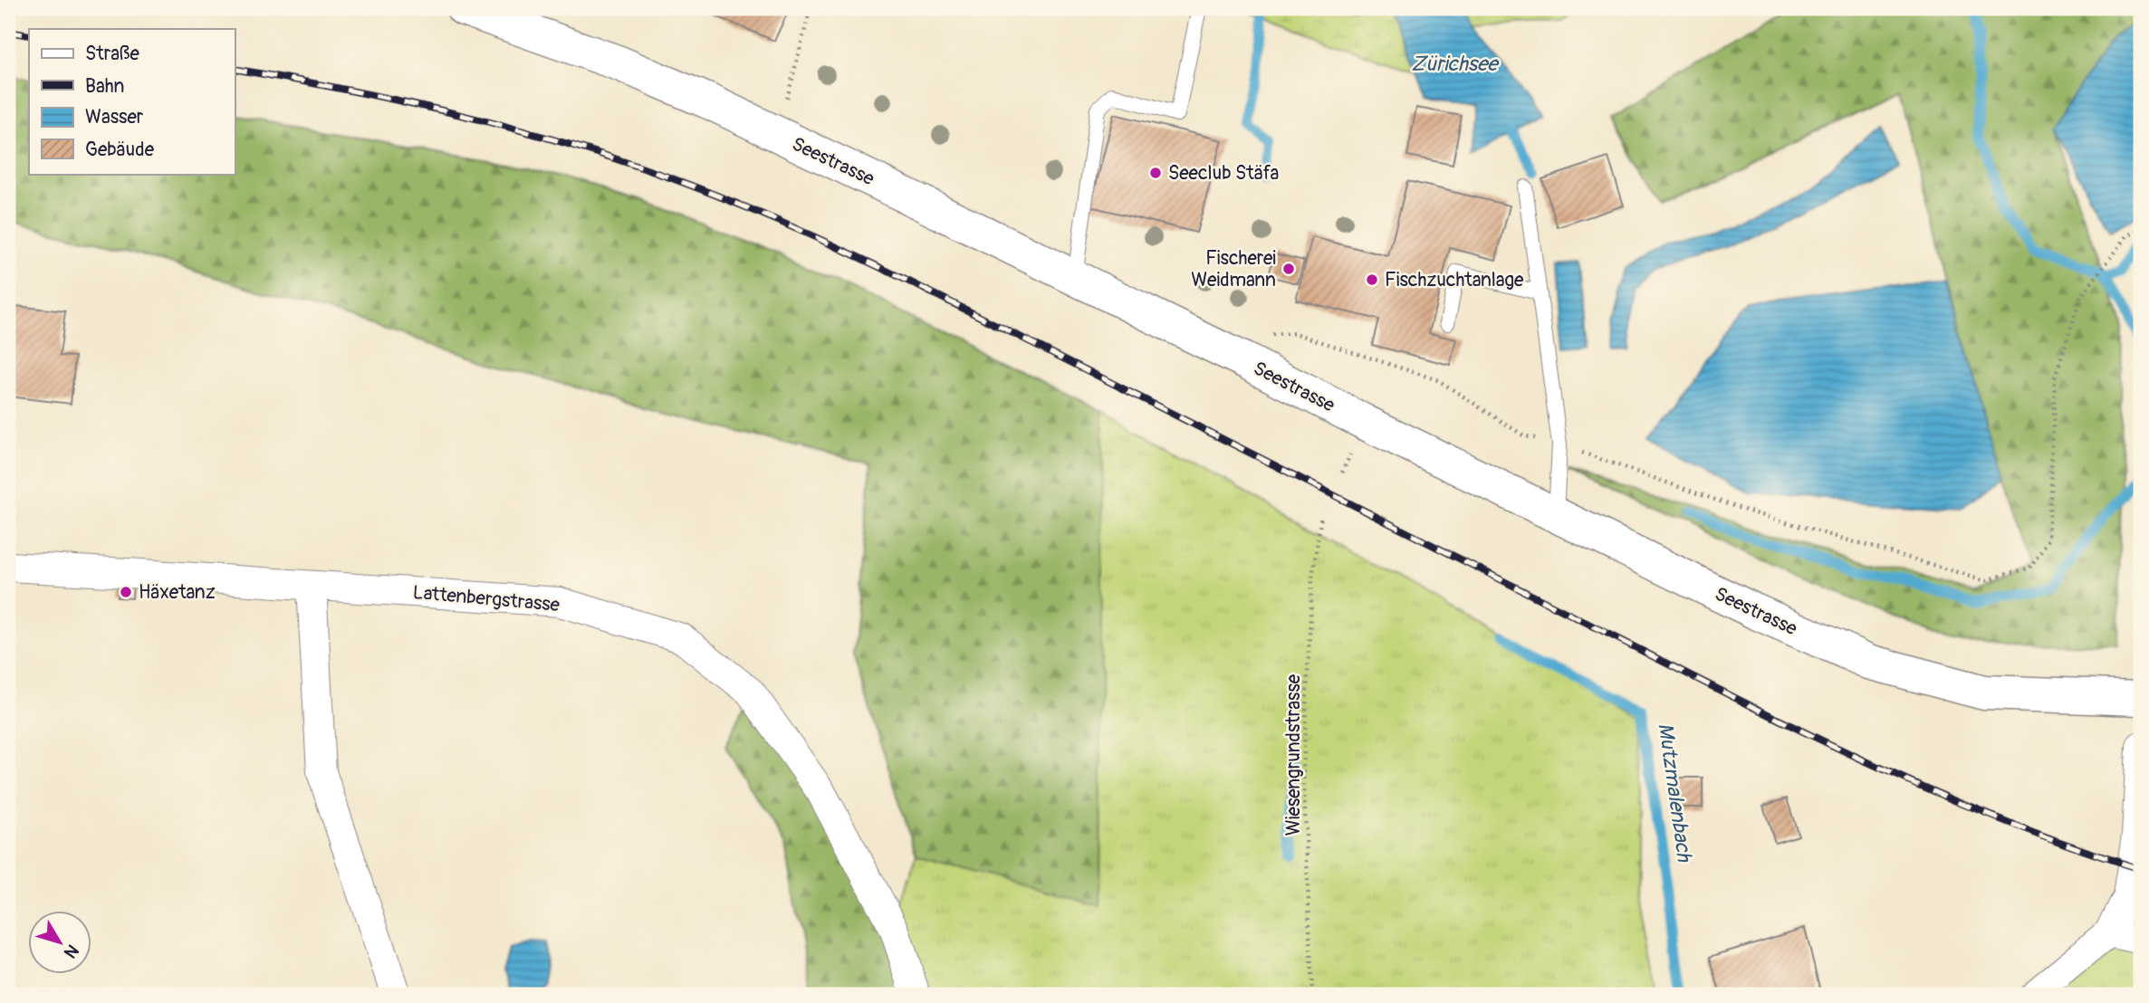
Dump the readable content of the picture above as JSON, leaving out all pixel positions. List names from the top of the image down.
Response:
{
  "streets": {
    "main road": ["Seestrasse"],
    "street": ["Lattenbergstrasse"],
    "path": ["Wiesengrundstrasse"]
  },
  "water": ["Zürichsee", "Mutzmalenbach"],
  "places": [
    "Seeclub Stäfa",
    "Fischerei Weidmann",
    "Fischzuchtanlage",
    "Häxetanz"
  ],
  "legend": [
    "Straße",
    "Bahn",
    "Wasser",
    "Gebäude"
  ],
  "north": "bottom right"
}
